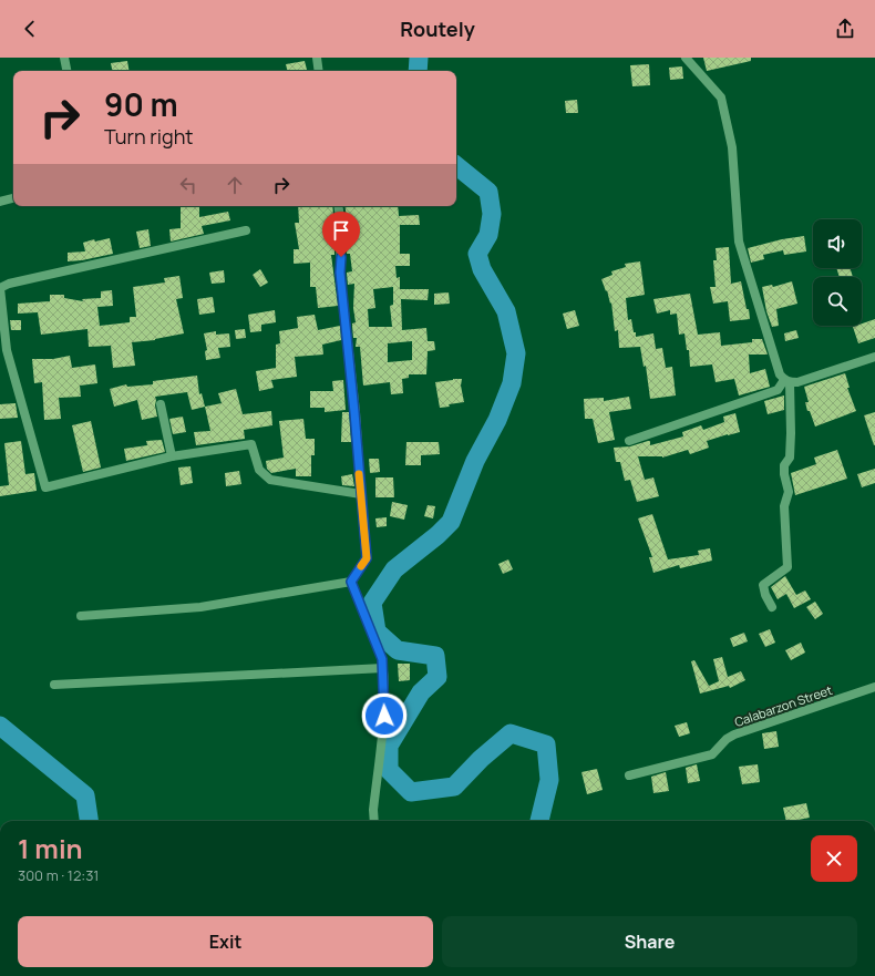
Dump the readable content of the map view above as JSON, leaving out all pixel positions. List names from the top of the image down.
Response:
{
  "streets": {
    "street": ["Calabarzon Street"]
  },
  "page": {
    "header": "Routely",
    "turn": ["90 m", "Turn right"],
    "heading": ["1 min", "300 m · 12:31"],
    "buttons": ["Exit", "Share"]
  }
}
